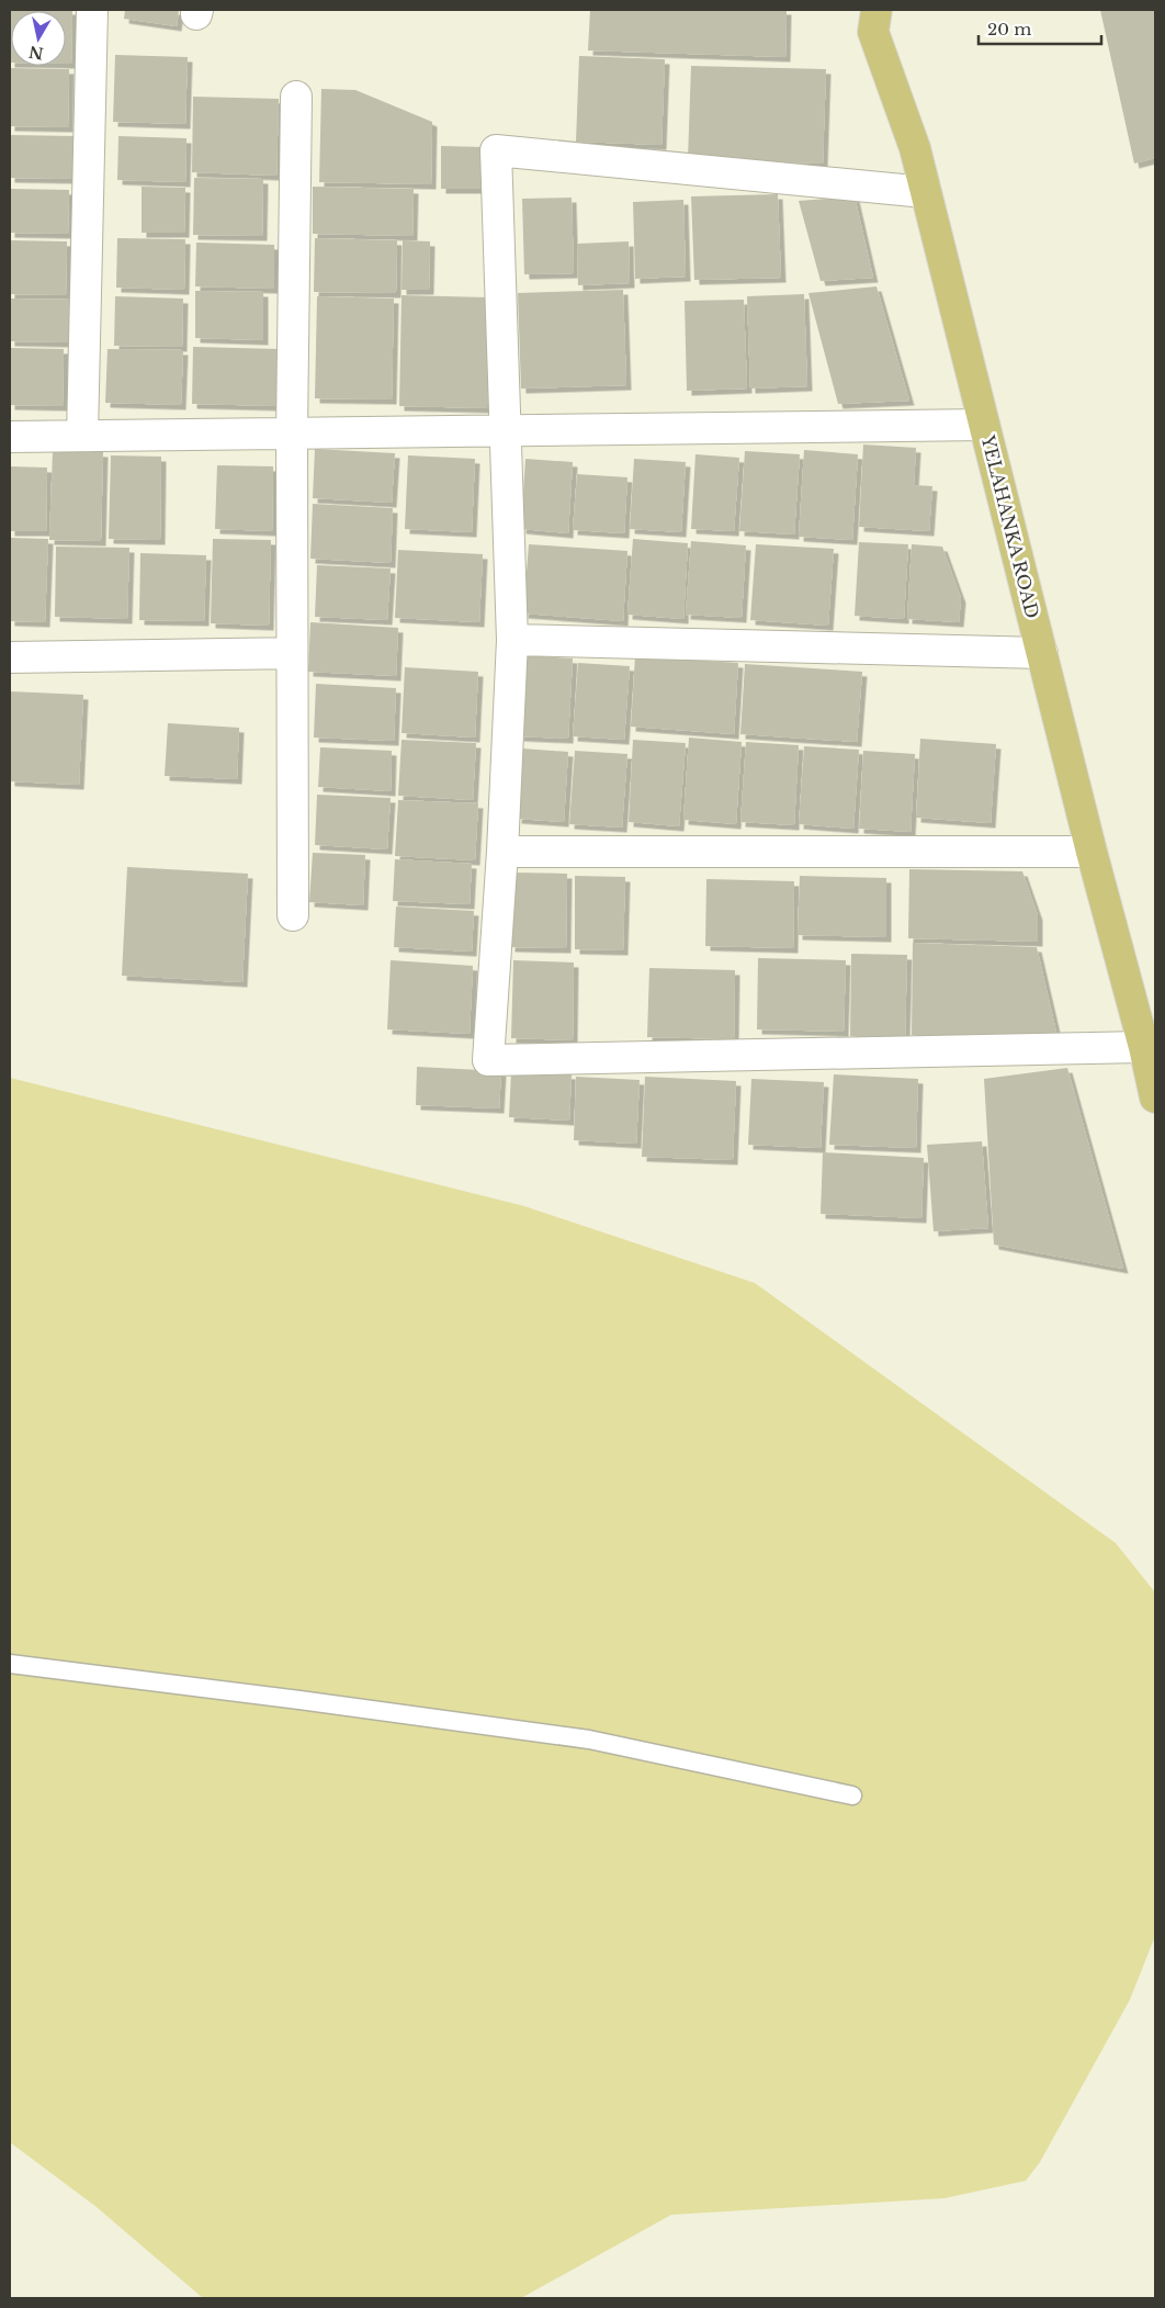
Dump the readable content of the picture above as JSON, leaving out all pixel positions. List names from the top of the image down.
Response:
{
  "streets": {
    "main road": ["YELAHANKA ROAD"]
  },
  "scale_bar": "20 m",
  "north": "bottom"
}
